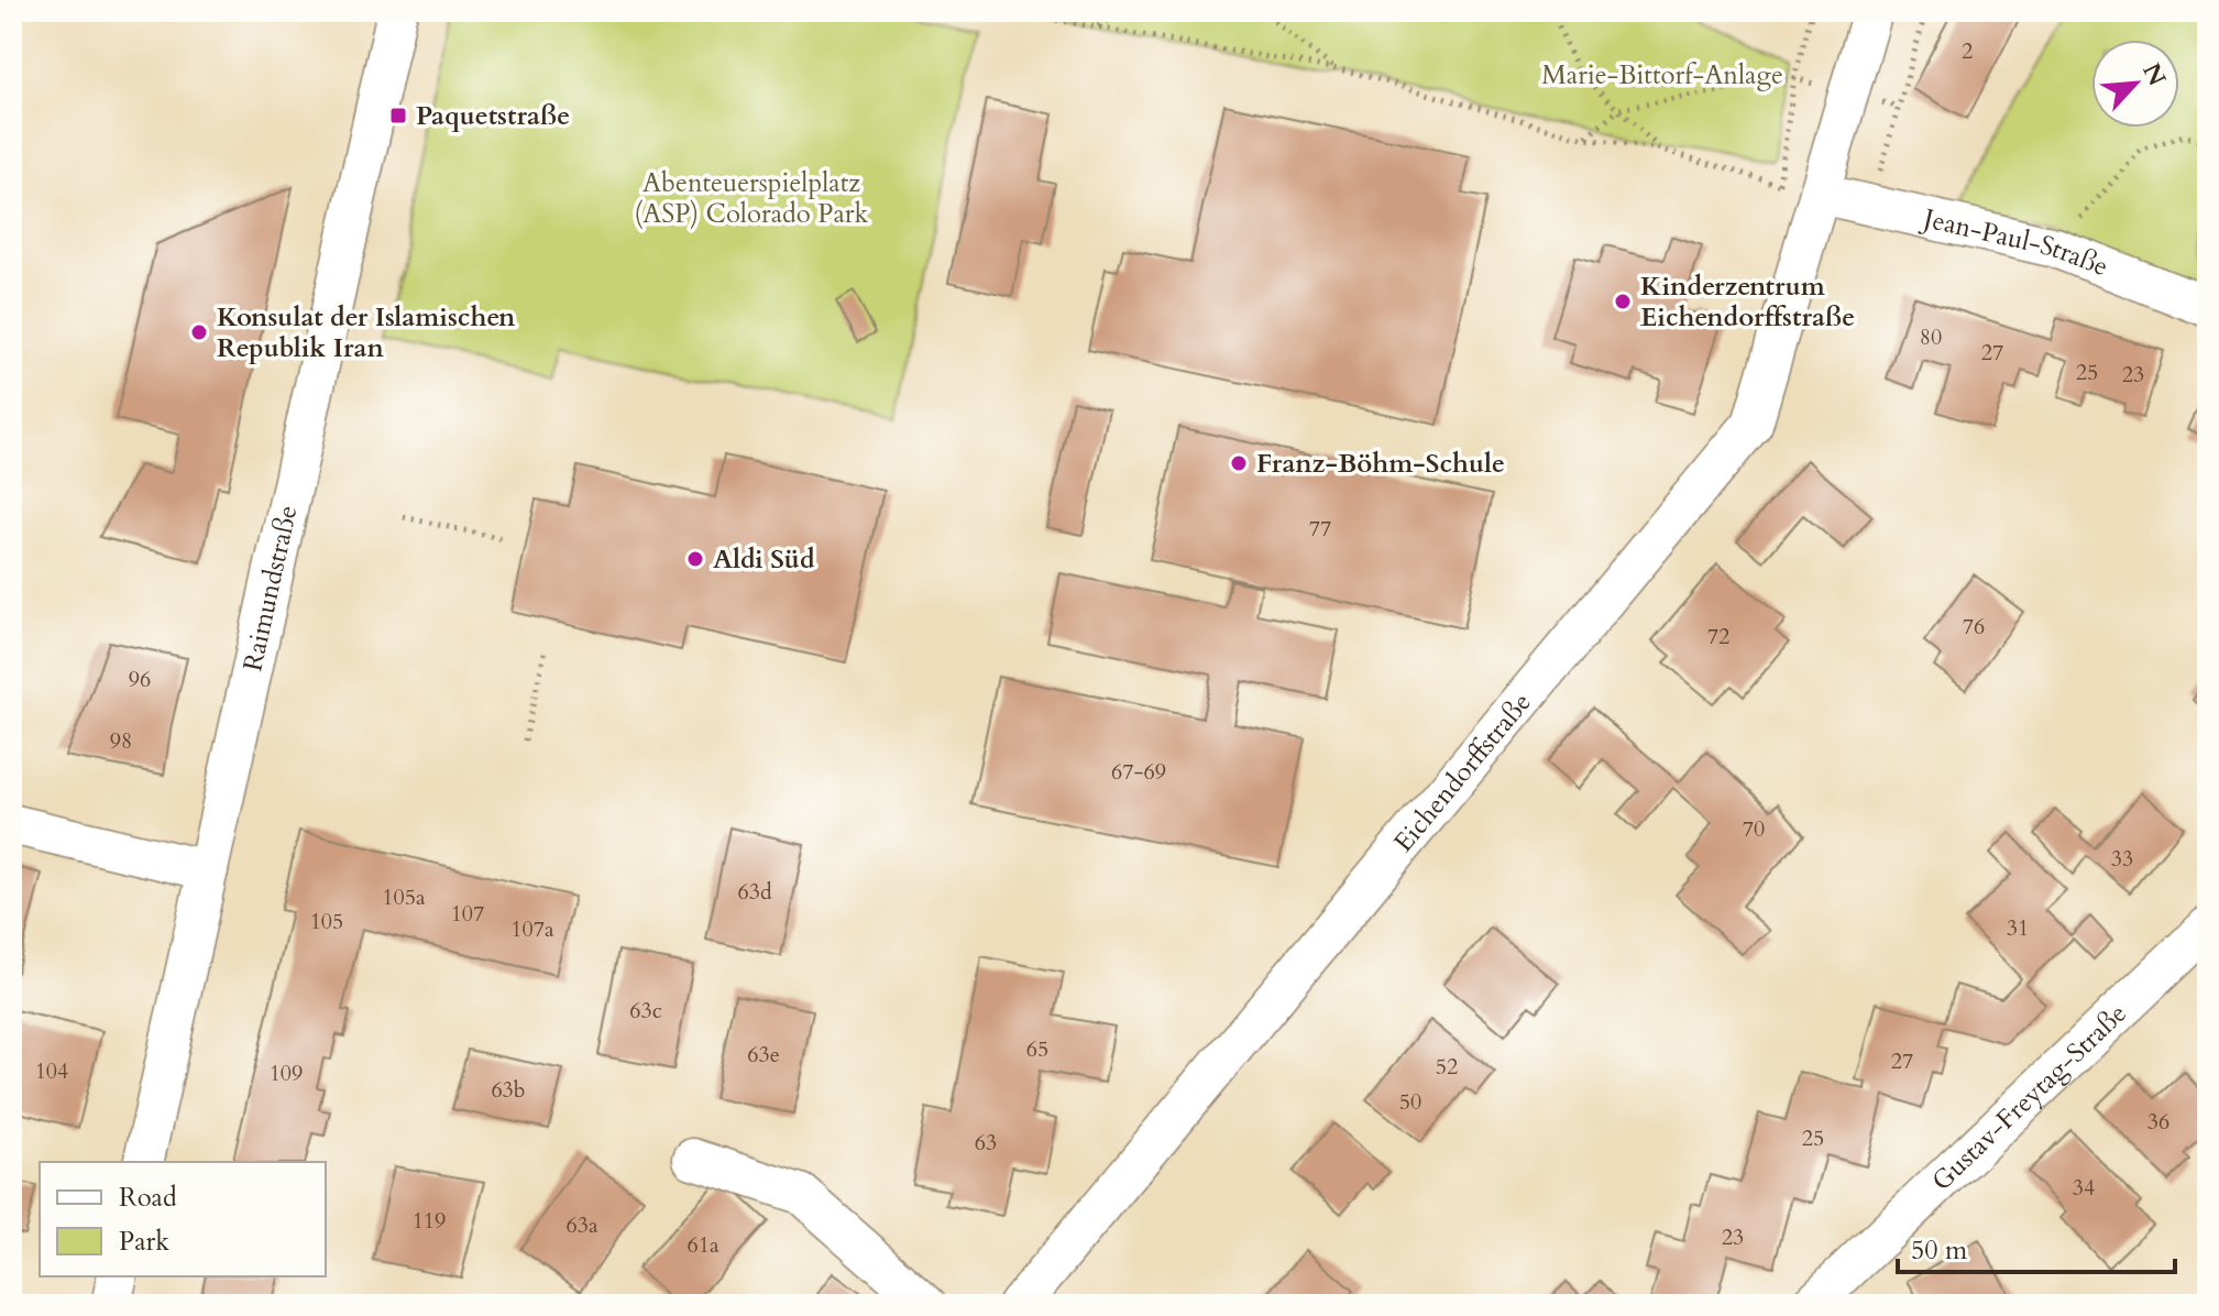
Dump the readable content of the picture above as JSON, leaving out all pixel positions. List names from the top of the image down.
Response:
{
  "streets": {
    "street": [
      "Jean-Paul-Straße",
      "Raimundstraße",
      "Eichendorffstraße",
      "Gustav-Freytag-Straße"
    ]
  },
  "crossings": [
    ["Jean-Paul-Straße", "Eichendorffstraße"]
  ],
  "parks": ["Marie-Bittorf-Anlage", "Abenteuerspielplatz (ASP) Colorado Park"],
  "places": {
    "transit": ["Paquetstraße"],
    "other": [
      "Kinderzentrum Eichendorffstraße",
      "Konsulat der Islamischen Republik Iran",
      "Franz-Böhm-Schule",
      "Aldi Süd"
    ]
  },
  "house_numbers": [
    "2",
    "80",
    "27",
    "25",
    "23",
    "77",
    "76",
    "72",
    "96",
    "98",
    "67-69",
    "70",
    "33",
    "63d",
    "105a",
    "107",
    "105",
    "31",
    "107a",
    "63c",
    "65",
    "63e",
    "27",
    "52",
    "104",
    "109",
    "63b",
    "50",
    "36",
    "25",
    "63",
    "34",
    "119",
    "63a",
    "23",
    "61a"
  ],
  "legend": ["Road", "Park"],
  "scale_bar": "50 m",
  "north": "top right"
}
